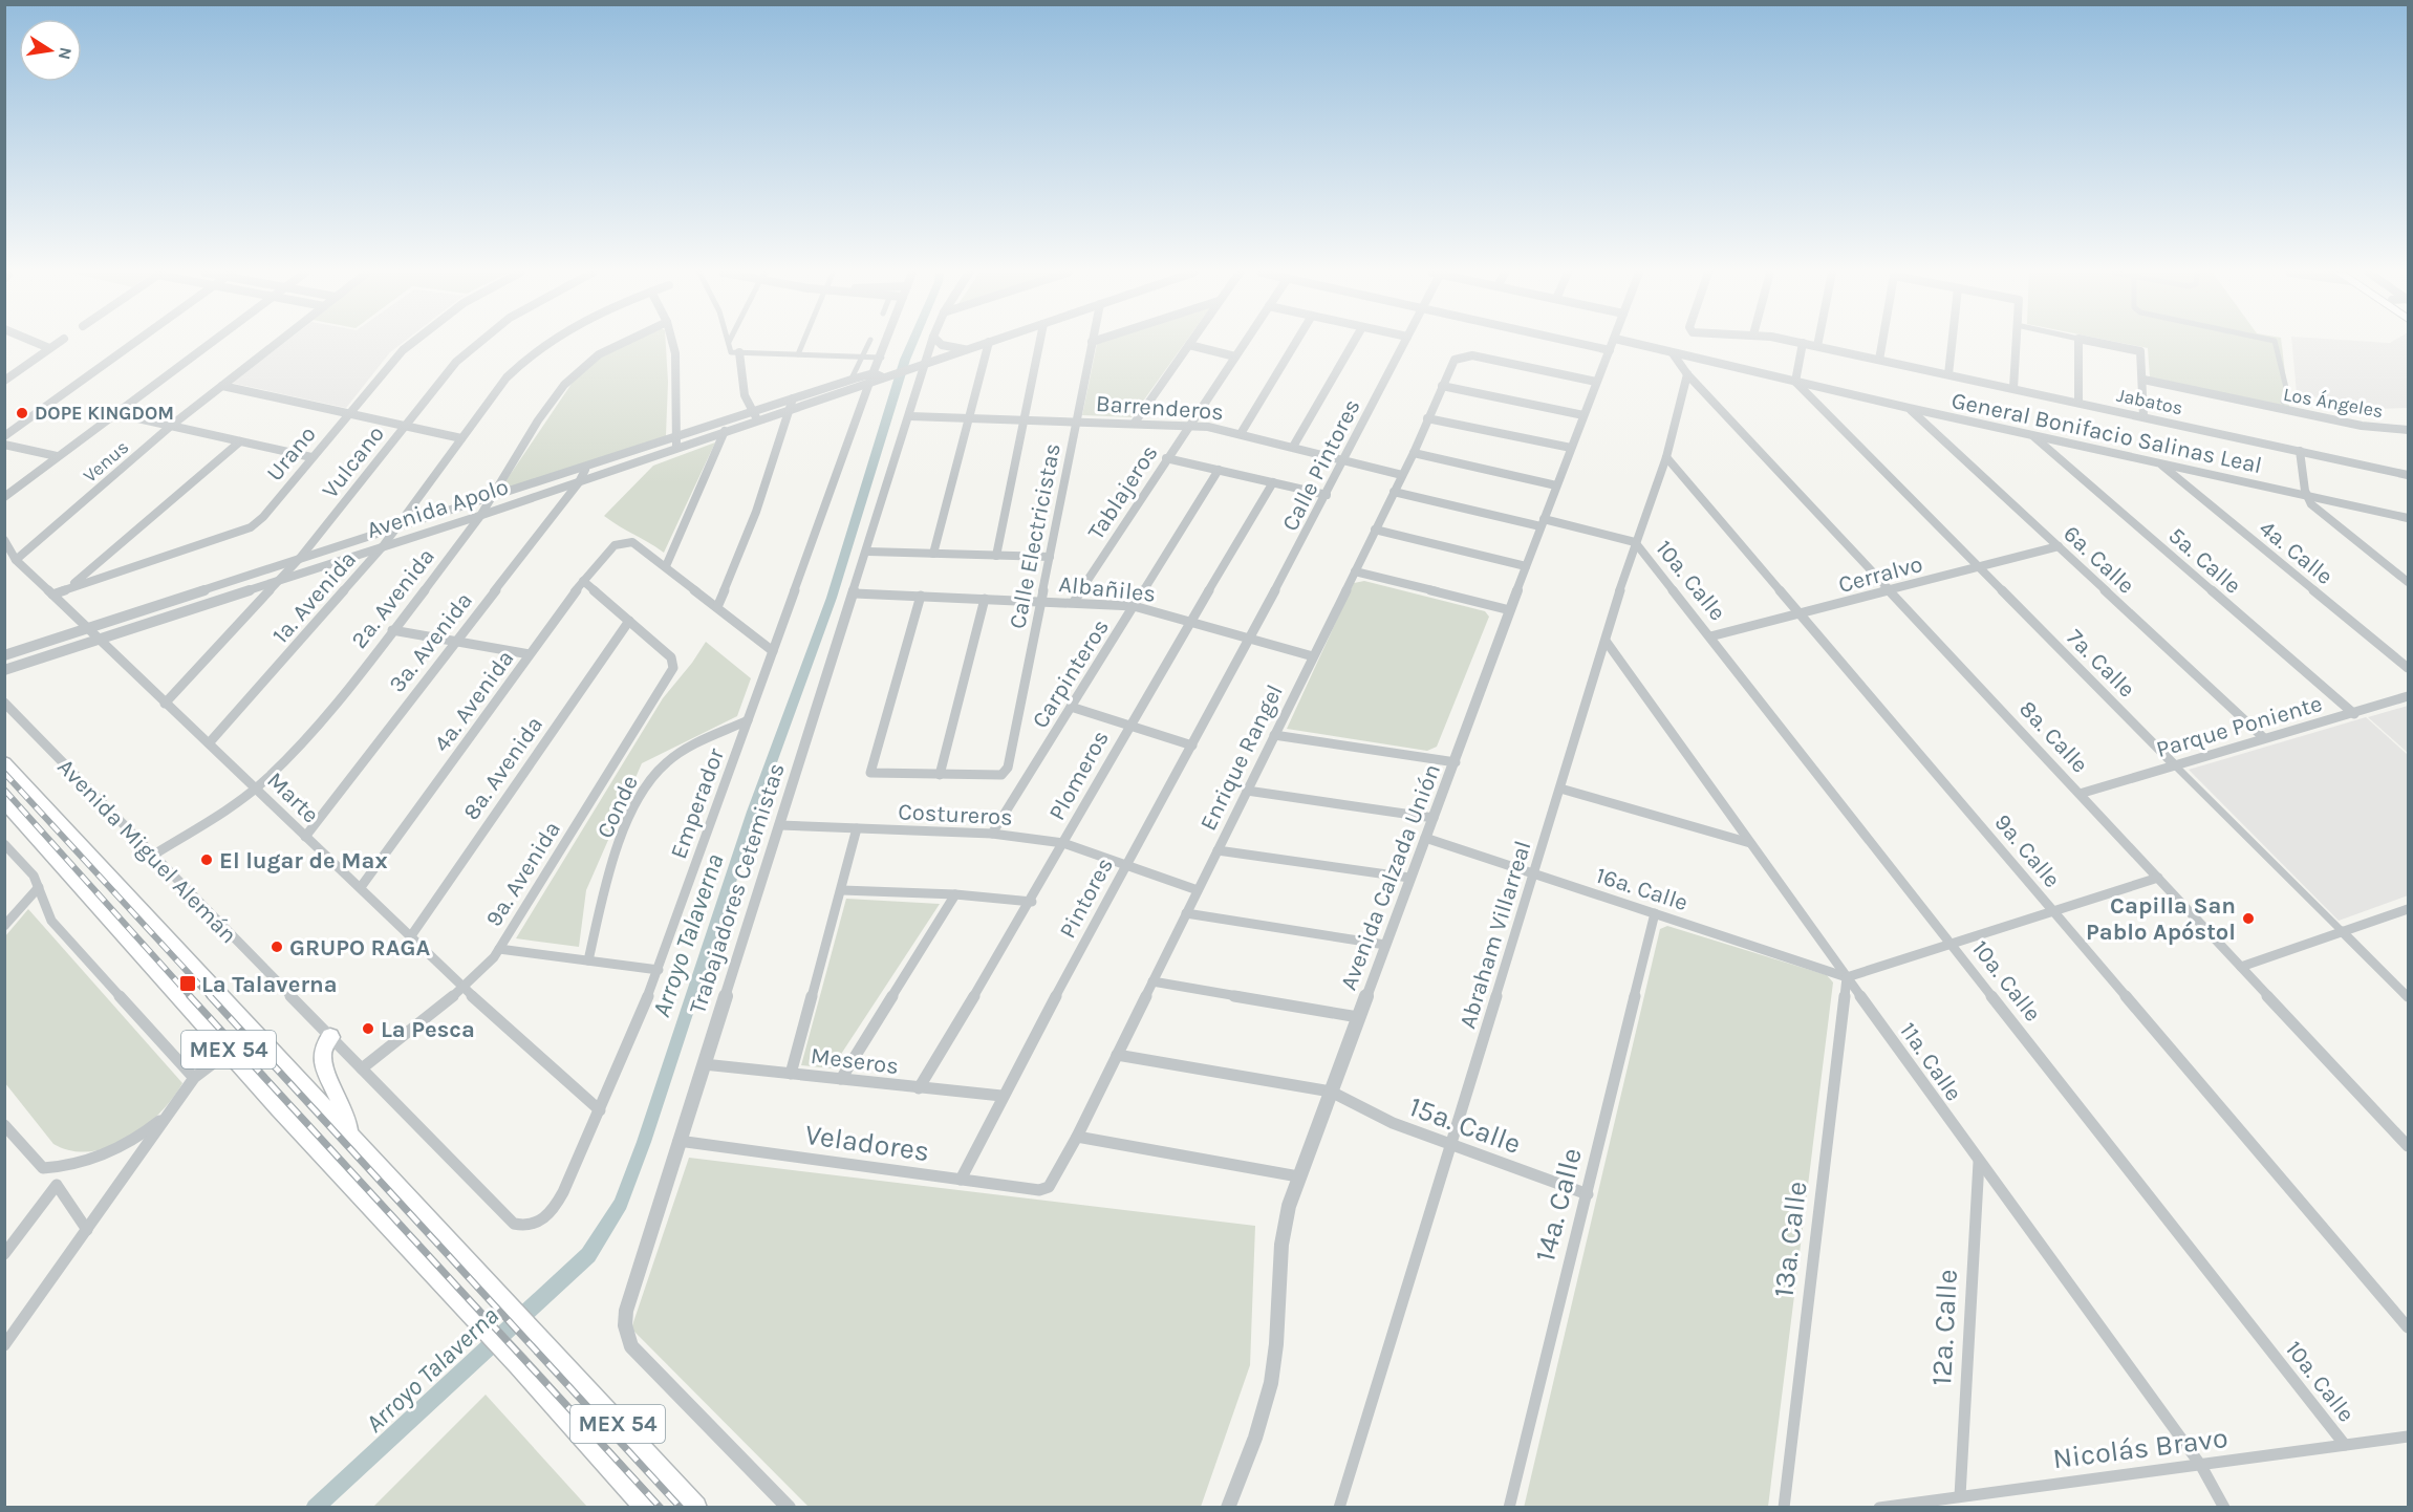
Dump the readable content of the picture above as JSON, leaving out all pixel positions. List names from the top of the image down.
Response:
{
  "streets": {
    "highway": ["Avenida Miguel Alemán", "MEX 54"],
    "street": [
      "Jabatos",
      "Los Ángeles",
      "Barrenderos",
      "General Bonifacio Salinas Leal",
      "Urano",
      "Venus",
      "Vulcano",
      "Calle Pintores",
      "Tablajeros",
      "Avenida Apolo",
      "Calle Electricistas",
      "4a. Calle",
      "6a. Calle",
      "5a. Calle",
      "Cerralvo",
      "10a. Calle",
      "Albañiles",
      "1a. Avenida",
      "2a. Avenida",
      "3a. Avenida",
      "7a. Calle",
      "Carpinteros",
      "4a. Avenida",
      "Parque Poniente",
      "8a. Calle",
      "Enrique Rangel",
      "8a. Avenida",
      "Plomeros",
      "Marte",
      "Emperador",
      "Conde",
      "Costureros",
      "9a. Calle",
      "9a. Avenida",
      "Avenida Calzada Unión",
      "Trabajadores Cetemistas",
      "16a. Calle",
      "Pintores",
      "Abraham Villarreal",
      "Meseros",
      "11a. Calle",
      "15a. Calle",
      "Veladores",
      "14a. Calle",
      "13a. Calle",
      "12a. Calle",
      "Nicolás Bravo"
    ]
  },
  "crossings": [
    ["Barrenderos", "Calle Pintores"],
    ["Barrenderos", "Tablajeros"],
    ["Barrenderos", "Calle Electricistas"],
    ["Barrenderos", "Enrique Rangel"],
    ["Barrenderos", "Trabajadores Cetemistas"],
    ["General Bonifacio Salinas Leal", "4a. Calle"],
    ["General Bonifacio Salinas Leal", "6a. Calle"],
    ["General Bonifacio Salinas Leal", "5a. Calle"],
    ["General Bonifacio Salinas Leal", "7a. Calle"],
    ["General Bonifacio Salinas Leal", "8a. Calle"],
    ["General Bonifacio Salinas Leal", "Avenida Calzada Unión"],
    ["Urano", "Marte"],
    ["Venus", "Marte"],
    ["Vulcano", "Avenida Apolo"],
    ["Vulcano", "Marte"],
    ["Calle Pintores", "Albañiles"],
    ["Calle Pintores", "Pintores"],
    ["Tablajeros", "Albañiles"],
    ["Avenida Apolo", "1a. Avenida"],
    ["Avenida Apolo", "2a. Avenida"],
    ["Avenida Apolo", "3a. Avenida"],
    ["Avenida Apolo", "Marte"],
    ["Avenida Apolo", "Emperador"],
    ["Avenida Apolo", "Trabajadores Cetemistas"],
    ["Calle Electricistas", "Albañiles"],
    ["6a. Calle", "Cerralvo"],
    ["6a. Calle", "Parque Poniente"],
    ["5a. Calle", "Parque Poniente"],
    ["Cerralvo", "10a. Calle"],
    ["Cerralvo", "7a. Calle"],
    ["Cerralvo", "8a. Calle"],
    ["Cerralvo", "9a. Calle"],
    ["10a. Calle", "Abraham Villarreal"],
    ["10a. Calle", "Nicolás Bravo"],
    ["Albañiles", "Carpinteros"],
    ["Albañiles", "Enrique Rangel"],
    ["Albañiles", "Plomeros"],
    ["Albañiles", "Trabajadores Cetemistas"],
    ["Albañiles", "Pintores"],
    ["1a. Avenida", "Marte"],
    ["2a. Avenida", "Marte"],
    ["2a. Avenida", "Avenida Miguel Alemán"],
    ["3a. Avenida", "Marte"],
    ["7a. Calle", "Parque Poniente"],
    ["Carpinteros", "Costureros"],
    ["4a. Avenida", "Marte"],
    ["Parque Poniente", "8a. Calle"],
    ["8a. Calle", "Abraham Villarreal"],
    ["Enrique Rangel", "Costureros"],
    ["Enrique Rangel", "Avenida Calzada Unión"],
    ["Enrique Rangel", "15a. Calle"],
    ["Enrique Rangel", "Veladores"],
    ["8a. Avenida", "Marte"],
    ["8a. Avenida", "9a. Avenida"],
    ["Plomeros", "Costureros"],
    ["Plomeros", "Meseros"],
    ["Marte", "Emperador"],
    ["Marte", "9a. Avenida"],
    ["Emperador", "Conde"],
    ["Emperador", "Avenida Miguel Alemán"],
    ["Costureros", "Trabajadores Cetemistas"],
    ["Costureros", "Pintores"],
    ["Avenida Miguel Alemán", "9a. Avenida"],
    ["9a. Calle", "Abraham Villarreal"],
    ["Avenida Calzada Unión", "16a. Calle"],
    ["Avenida Calzada Unión", "15a. Calle"],
    ["Trabajadores Cetemistas", "Meseros"],
    ["Trabajadores Cetemistas", "Veladores"],
    ["16a. Calle", "Abraham Villarreal"],
    ["16a. Calle", "11a. Calle"],
    ["16a. Calle", "14a. Calle"],
    ["16a. Calle", "13a. Calle"],
    ["Pintores", "Meseros"],
    ["Pintores", "Veladores"],
    ["Abraham Villarreal", "11a. Calle"],
    ["Abraham Villarreal", "15a. Calle"],
    ["11a. Calle", "13a. Calle"],
    ["11a. Calle", "12a. Calle"],
    ["11a. Calle", "Nicolás Bravo"],
    ["15a. Calle", "14a. Calle"],
    ["12a. Calle", "Nicolás Bravo"]
  ],
  "water": ["Arroyo Talaverna"],
  "places": {
    "other": [
      "DOPE KINGDOM",
      "El lugar de Max",
      "Capilla San Pablo Apóstol",
      "GRUPO RAGA",
      "La Pesca"
    ],
    "transit": ["La Talaverna"]
  },
  "north": "right"
}
